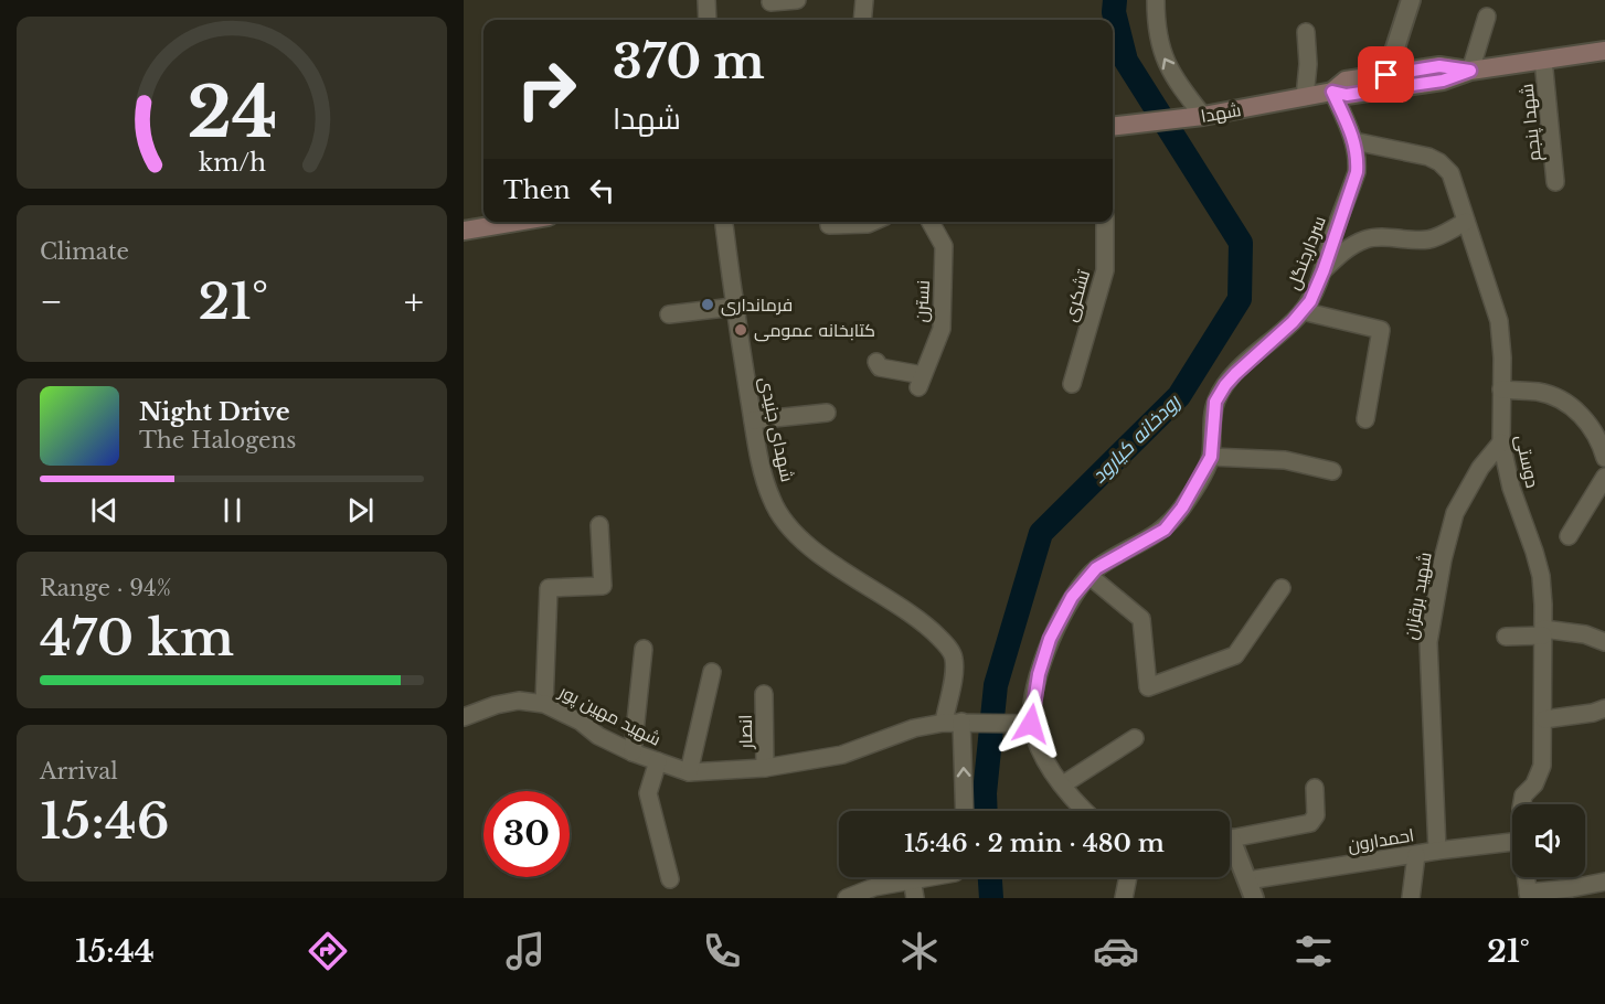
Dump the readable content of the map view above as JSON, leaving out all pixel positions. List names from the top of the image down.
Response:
{
  "streets": {
    "main road": ["شهدا"],
    "street": [
      "شهدا پنجم",
      "سردارجنگل",
      "تشکری",
      "نسترن",
      "شهدای جنیدی",
      "دوستی",
      "شهید برقزان",
      "شهید مهین پور",
      "انصار",
      "احمدارون"
    ]
  },
  "crossings": [
    ["شهدا", "شهدا پنجم"],
    ["شهدا", "سردارجنگل"],
    ["سردارجنگل", "دوستی"],
    ["سردارجنگل", "شهید مهین پور"],
    ["شهدای جنیدی", "شهید مهین پور"],
    ["دوستی", "شهید برقزان"],
    ["شهید برقزان", "احمدارون"],
    ["شهید مهین پور", "انصار"]
  ],
  "water": ["رودخانه کیارود"],
  "places": ["فرماندارى", "کتابخانه عمومى"],
  "page": {
    "turn": ["370 m", "شهدا"],
    "then": "Then",
    "tile": [
      "Climate",
      ["Range · 94%", "470 km"],
      ["Arrival", "15:46"]
    ],
    "heat": ["−", "21°", "+"],
    "song": ["Night Drive", "The Halogens"],
    "limit": "30",
    "trip": "15:46 · 2 min · 480 m",
    "tabs": ["15:44", "21°"],
    "gauge": ["24", "km/h"]
  }
}
